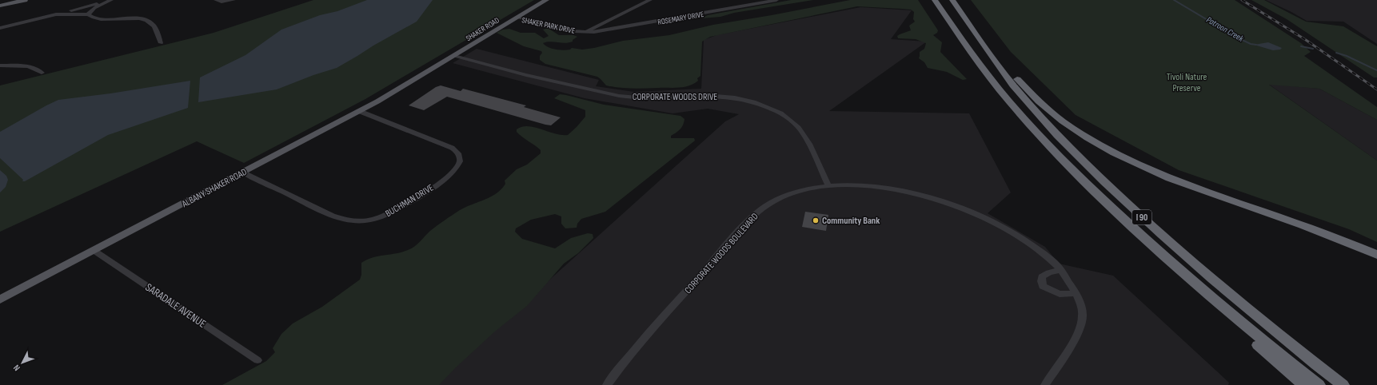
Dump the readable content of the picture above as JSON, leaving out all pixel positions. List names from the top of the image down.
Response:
{
  "streets": {
    "highway": ["I 90"],
    "main road": ["SHAKER ROAD", "ALBANY SHAKER ROAD"],
    "street": [
      "ROSEMARY DRIVE",
      "SHAKER PARK DRIVE",
      "CORPORATE WOODS DRIVE",
      "BUCHMAN DRIVE",
      "CORPORATE WOODS BOULEVARD",
      "SARADALE AVENUE"
    ]
  },
  "crossings": [
    ["ROSEMARY DRIVE", "SHAKER PARK DRIVE"],
    ["SHAKER PARK DRIVE", "SHAKER ROAD"],
    ["SHAKER ROAD", "CORPORATE WOODS DRIVE"],
    ["SHAKER ROAD", "ALBANY SHAKER ROAD"],
    ["CORPORATE WOODS DRIVE", "CORPORATE WOODS BOULEVARD"],
    ["ALBANY SHAKER ROAD", "BUCHMAN DRIVE"],
    ["ALBANY SHAKER ROAD", "SARADALE AVENUE"]
  ],
  "water": ["Patroon Creek"],
  "parks": ["Tivoli Nature Preserve"],
  "places": ["Community Bank"],
  "north": "bottom left"
}
